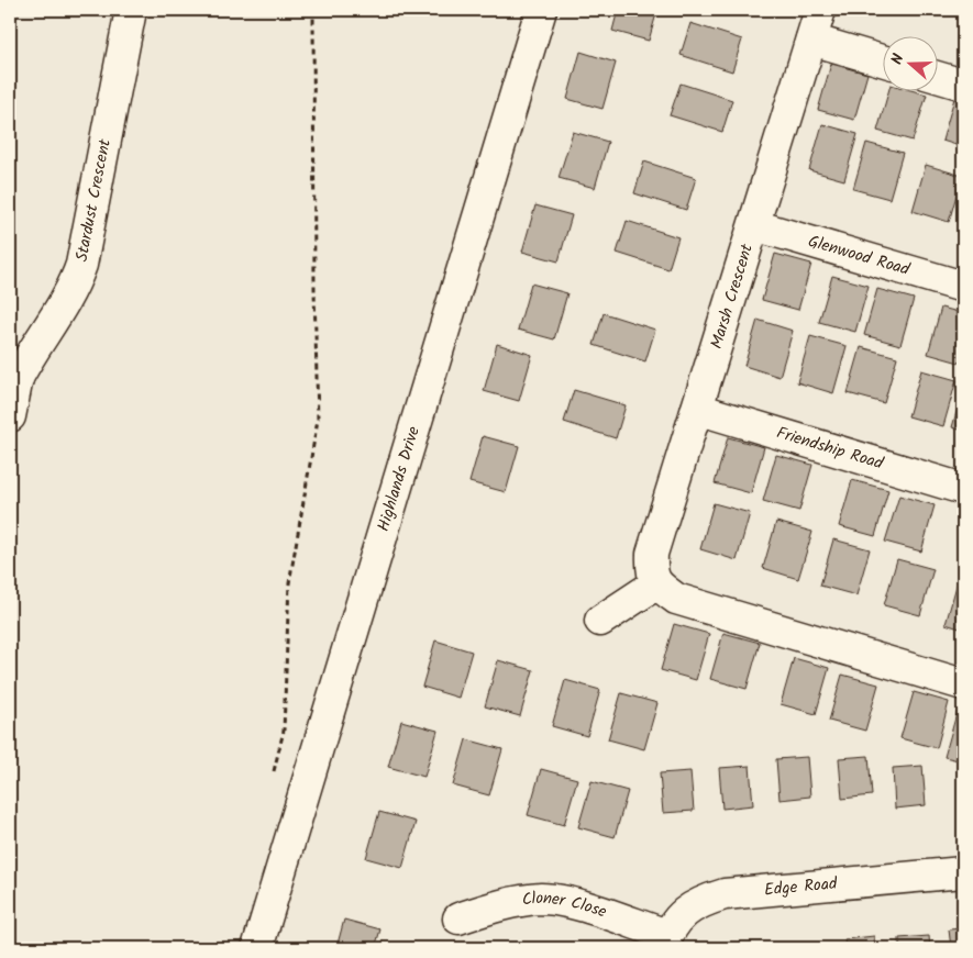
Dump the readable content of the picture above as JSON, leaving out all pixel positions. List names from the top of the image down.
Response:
{
  "streets": {
    "street": [
      "Stardust Crescent",
      "Glenwood Road",
      "Marsh Crescent",
      "Friendship Road",
      "Highlands Drive",
      "Edge Road",
      "Cloner Close"
    ]
  },
  "crossings": [
    ["Glenwood Road", "Marsh Crescent"],
    ["Marsh Crescent", "Friendship Road"],
    ["Edge Road", "Cloner Close"]
  ],
  "north": "left"
}
